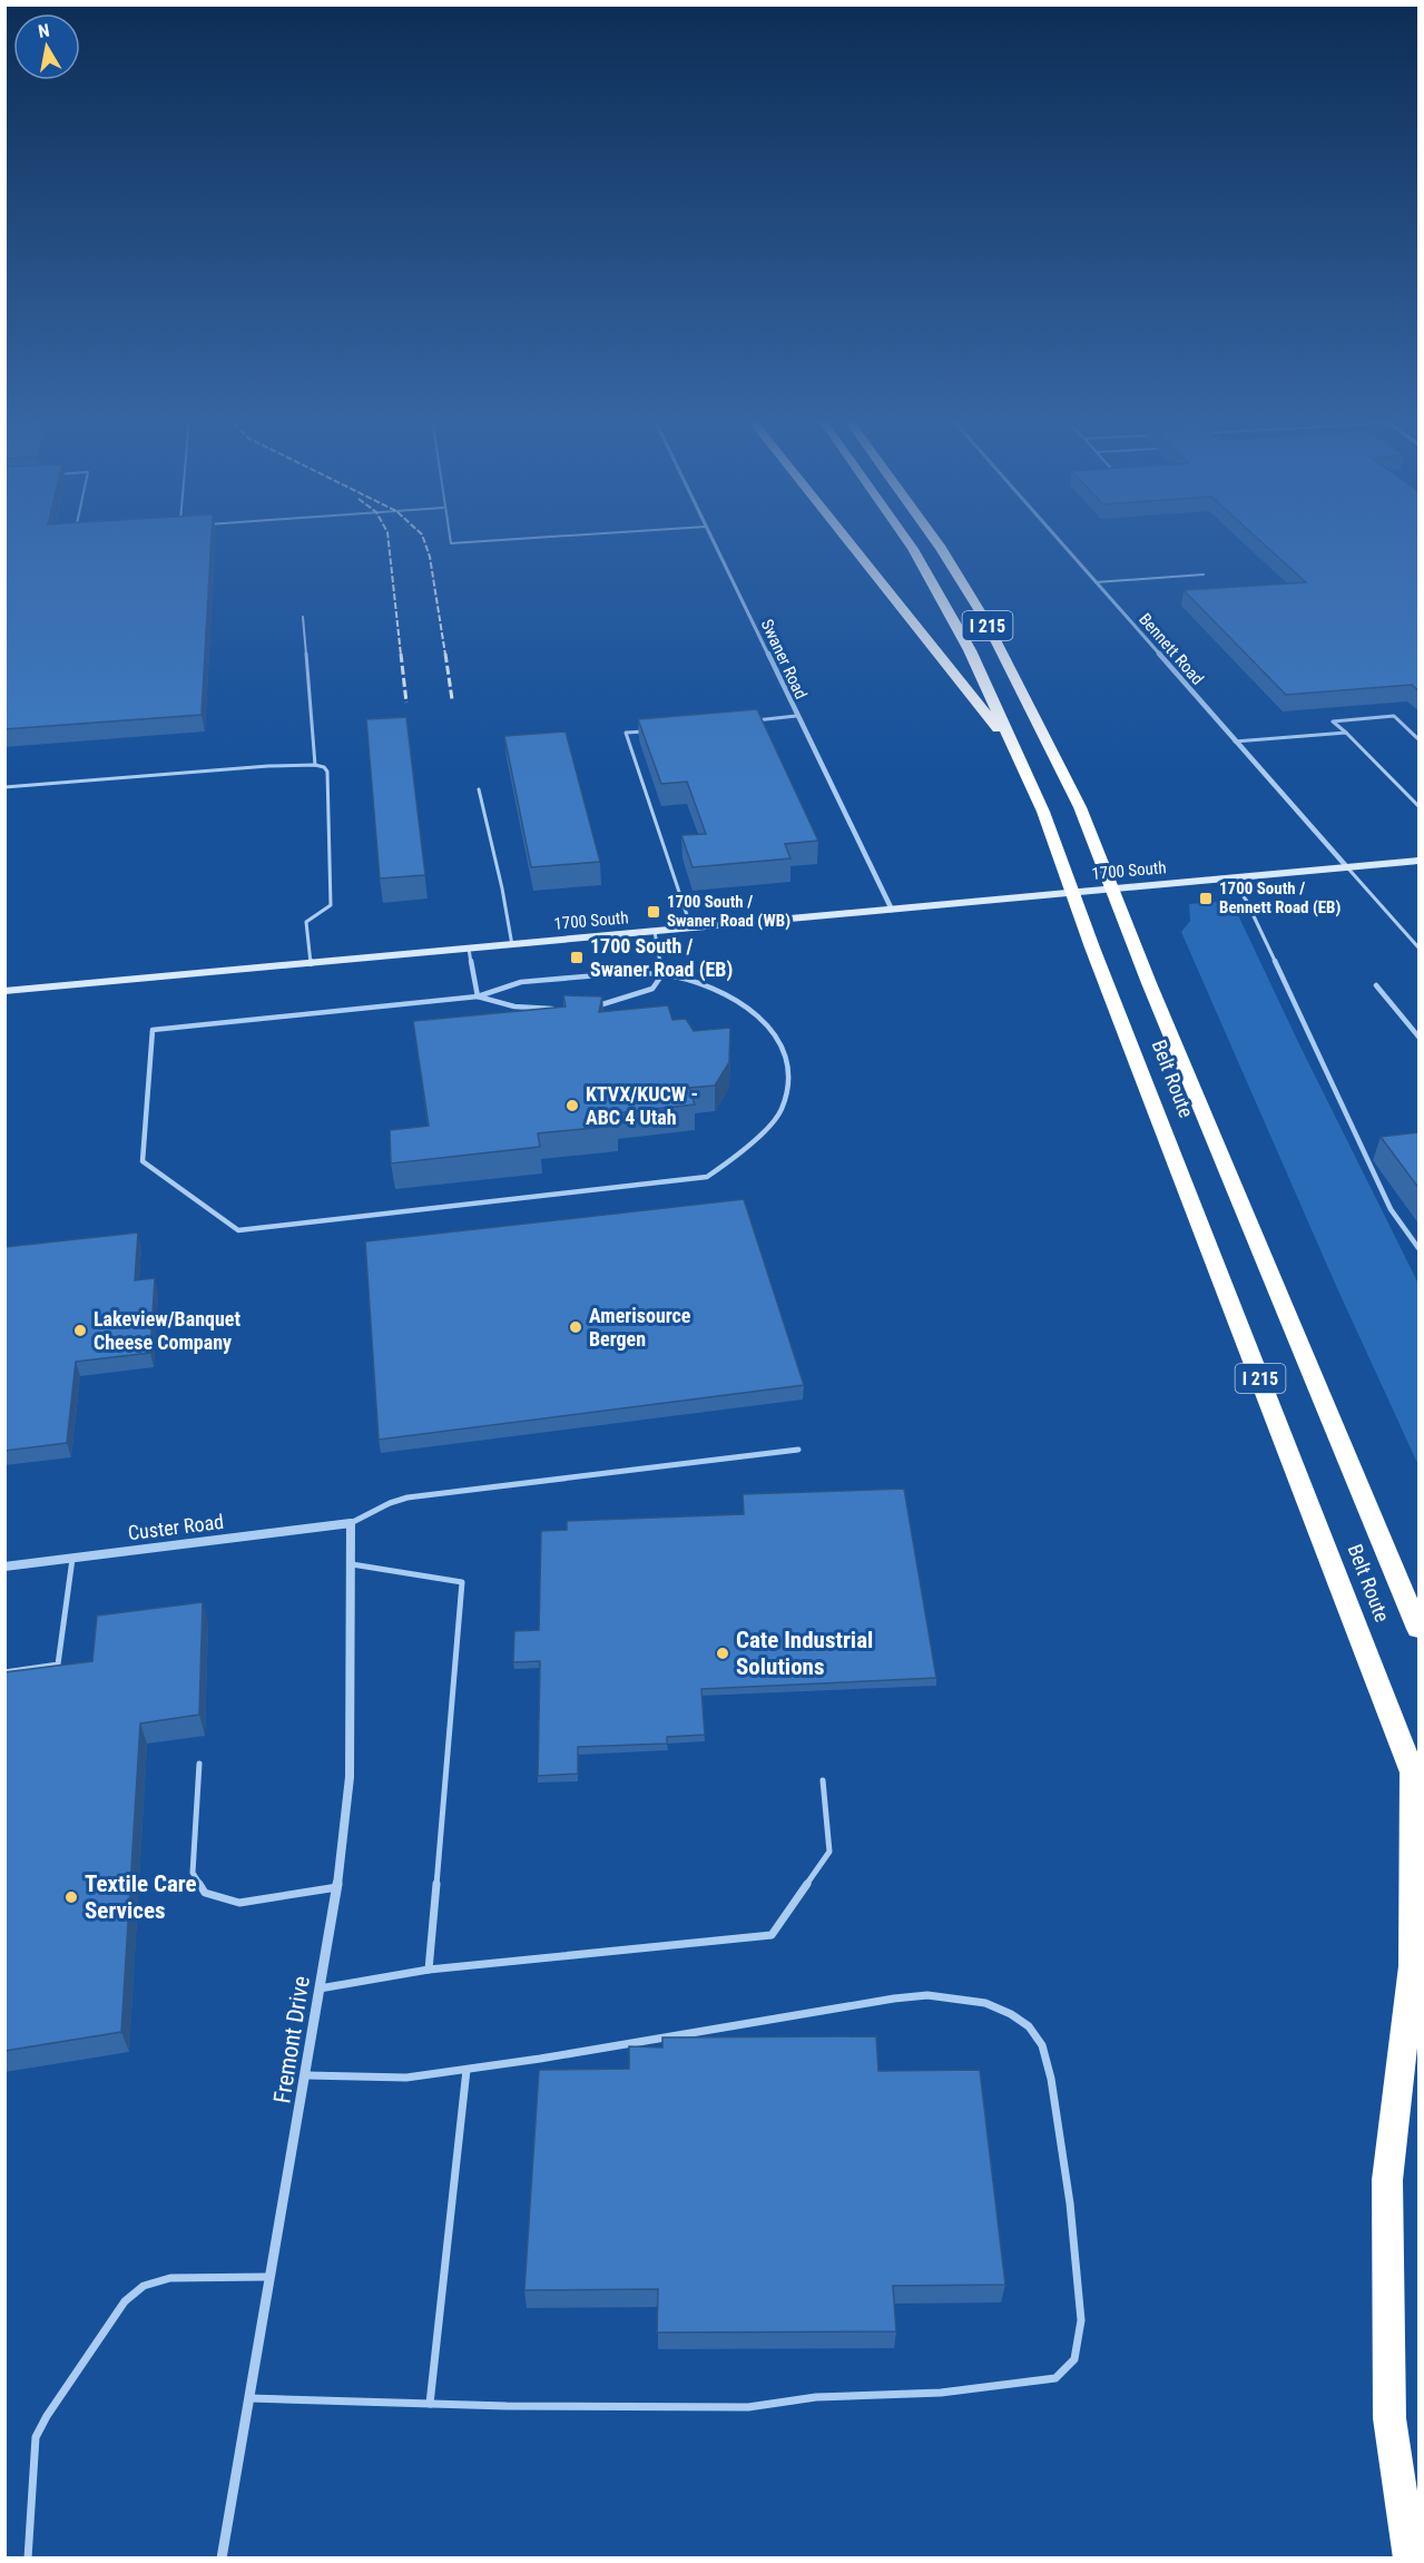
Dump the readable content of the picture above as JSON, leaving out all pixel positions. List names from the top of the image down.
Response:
{
  "streets": {
    "highway": ["I 215", "Belt Route"],
    "street": [
      "Bennett Road",
      "Swaner Road",
      "1700 South",
      "Custer Road",
      "Fremont Drive"
    ]
  },
  "crossings": [
    ["Bennett Road", "1700 South"],
    ["Swaner Road", "1700 South"],
    ["Custer Road", "Fremont Drive"]
  ],
  "places": {
    "transit": ["1700 South / Bennett Road (EB)", "1700 South / Swaner Road (WB)", "1700 South / Swaner Road (EB)"],
    "other": [
      "KTVX/KUCW - ABC 4 Utah",
      "Amerisource Bergen",
      "Lakeview/Banquet Cheese Company",
      "Cate Industrial Solutions",
      "Textile Care Services"
    ]
  },
  "north": "top"
}
